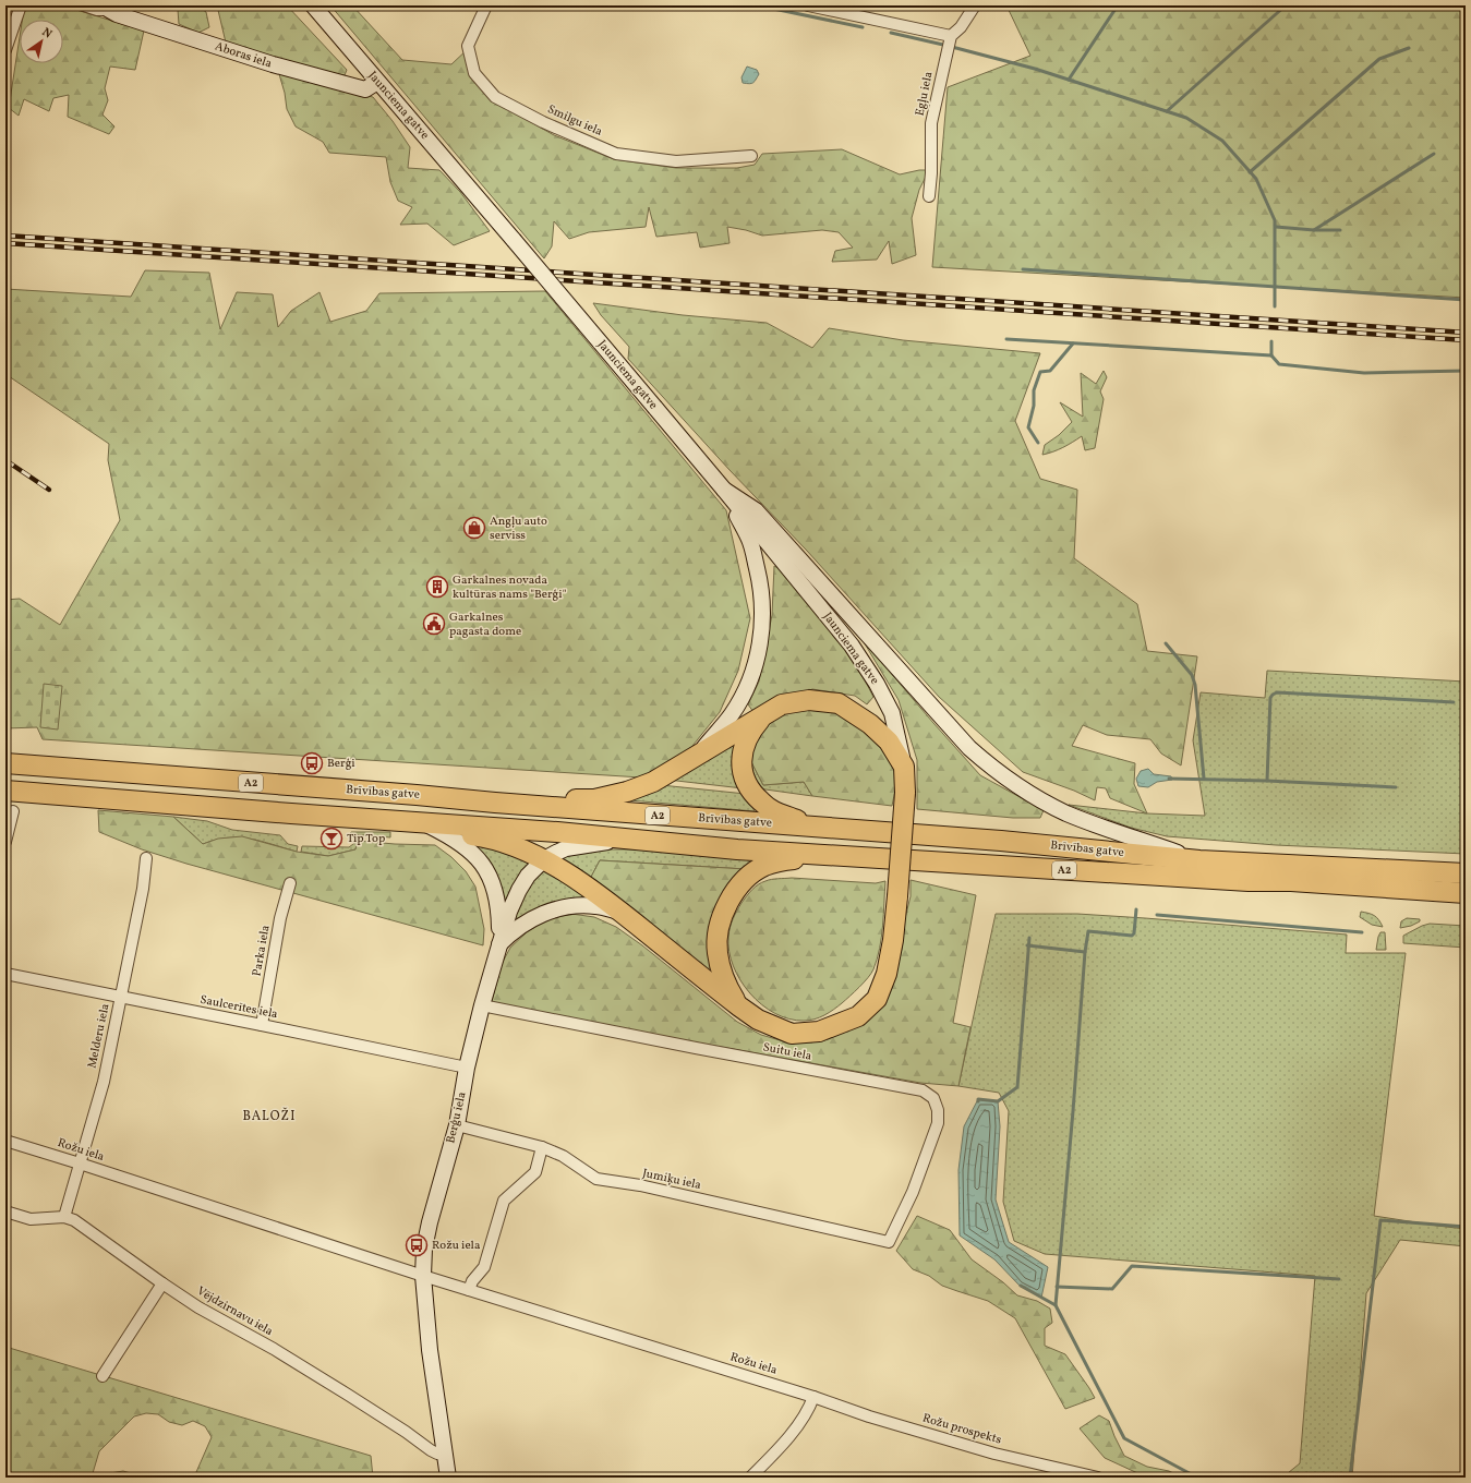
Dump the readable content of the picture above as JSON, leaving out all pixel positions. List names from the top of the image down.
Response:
{
  "streets": {
    "highway": ["A2", "Brīvības gatve"],
    "main road": ["Aboras iela", "Jaunciema gatve", "Berģu iela"],
    "street": [
      "Egļu iela",
      "Smilgu iela",
      "Parka iela",
      "Saulcerītes iela",
      "Melderu iela",
      "Suitu iela",
      "Rožu iela",
      "Jumiķu iela",
      "Vējdzirnavu iela",
      "Rožu prospekts"
    ]
  },
  "crossings": [
    ["Aboras iela", "Jaunciema gatve"],
    ["Brīvības gatve", "Berģu iela"],
    ["Parka iela", "Saulcerītes iela"],
    ["Saulcerītes iela", "Melderu iela"],
    ["Saulcerītes iela", "Berģu iela"],
    ["Melderu iela", "Rožu iela"],
    ["Melderu iela", "Vējdzirnavu iela"],
    ["Suitu iela", "Berģu iela"],
    ["Suitu iela", "Jumiķu iela"],
    ["Berģu iela", "Rožu iela"],
    ["Berģu iela", "Jumiķu iela"],
    ["Berģu iela", "Vējdzirnavu iela"],
    ["Rožu iela", "Rožu prospekts"]
  ],
  "districts": ["BALOŽI"],
  "places": {
    "shop": ["Angļu auto serviss"],
    "building": ["Garkalnes novada kultūras nams \"Berģi\""],
    "public building": ["Garkalnes pagasta dome"],
    "bus stop": ["Berģi", "Rožu iela"],
    "bar": ["Tip Top"]
  },
  "north": "top right"
}
